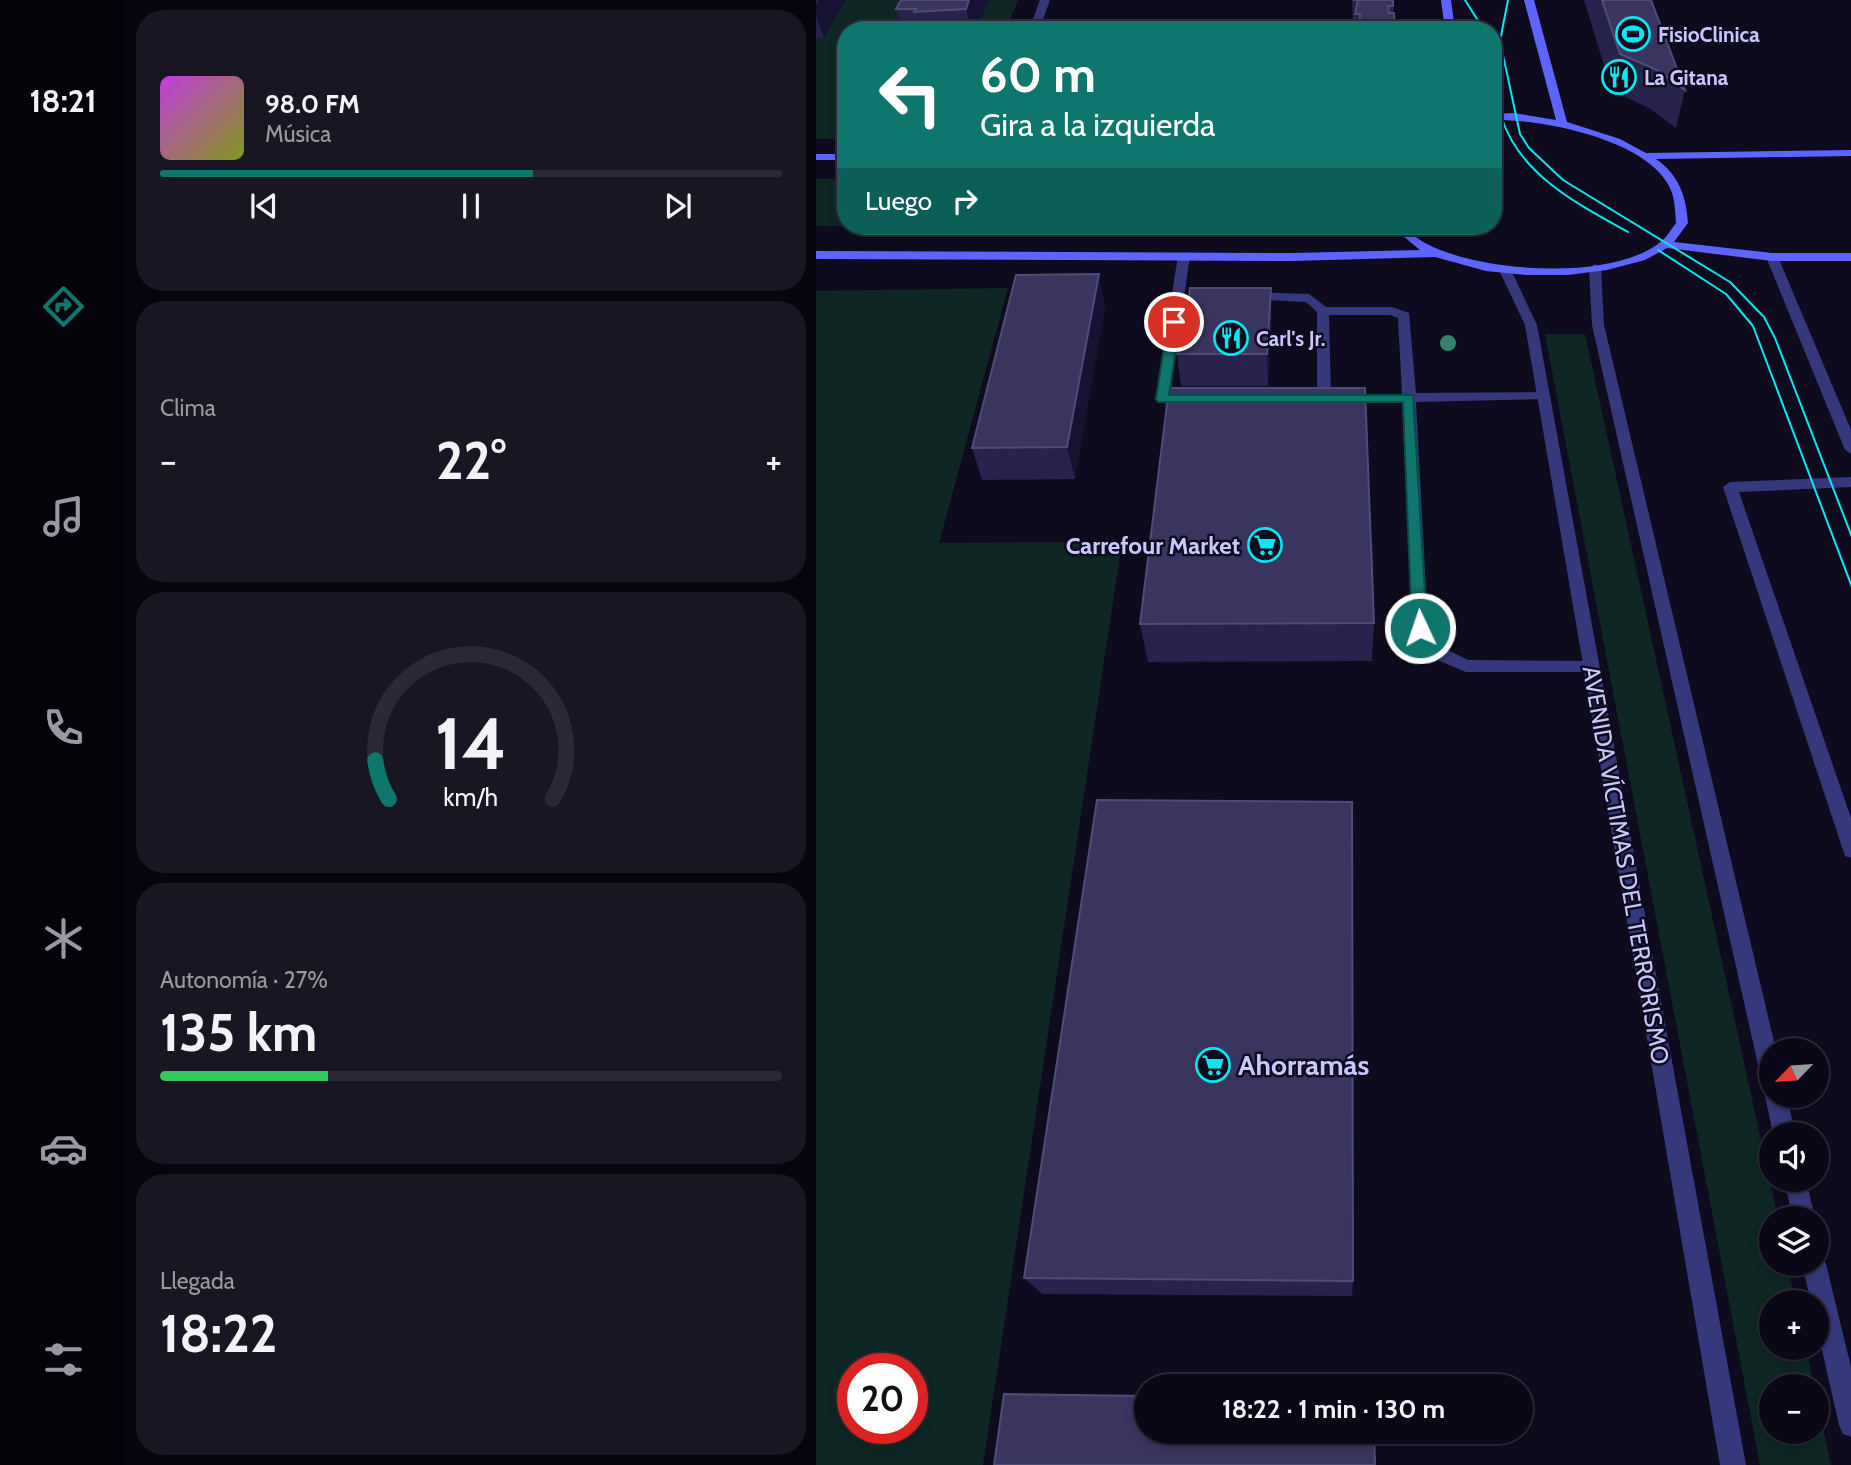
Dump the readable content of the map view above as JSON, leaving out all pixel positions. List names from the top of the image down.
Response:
{
  "streets": {
    "street": ["AVENIDA VÍCTIMAS DEL TERRORISMO"]
  },
  "places": {
    "sports": ["FisioClinica"],
    "restaurant": ["La Gitana", "Carl's Jr."],
    "supermarket": ["Carrefour Market", "Ahorramás"]
  },
  "north": "bottom left",
  "page": {
    "tabs": "18:21",
    "turn": ["60 m", "Gira a la izquierda"],
    "song": ["98.0 FM", "Música"],
    "then": "Luego",
    "tile": [
      "Clima",
      ["Autonomía · 27%", "135 km"],
      ["Llegada", "18:22"]
    ],
    "heat": ["−", "22°", "+"],
    "map_buttons": ["+", "−"],
    "limit": "20",
    "trip": "18:22 · 1 min · 130 m",
    "gauge": ["14", "km/h"]
  }
}
